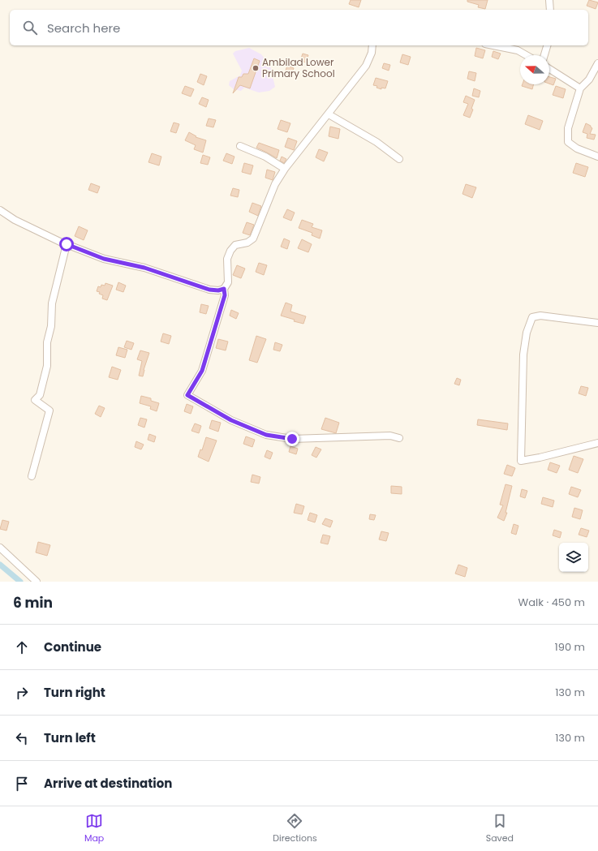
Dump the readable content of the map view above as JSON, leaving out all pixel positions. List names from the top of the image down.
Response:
{
  "places": ["Ambilad Lower Primary School"],
  "north": "left",
  "page": {
    "search": "Search here",
    "heading": ["6 min", "Walk · 450 m"],
    "list": [
      ["Continue", "190 m"],
      ["Turn right", "130 m"],
      ["Turn left", "130 m"],
      "Arrive at destination"
    ],
    "nav": ["Map", "Directions", "Saved"]
  }
}
